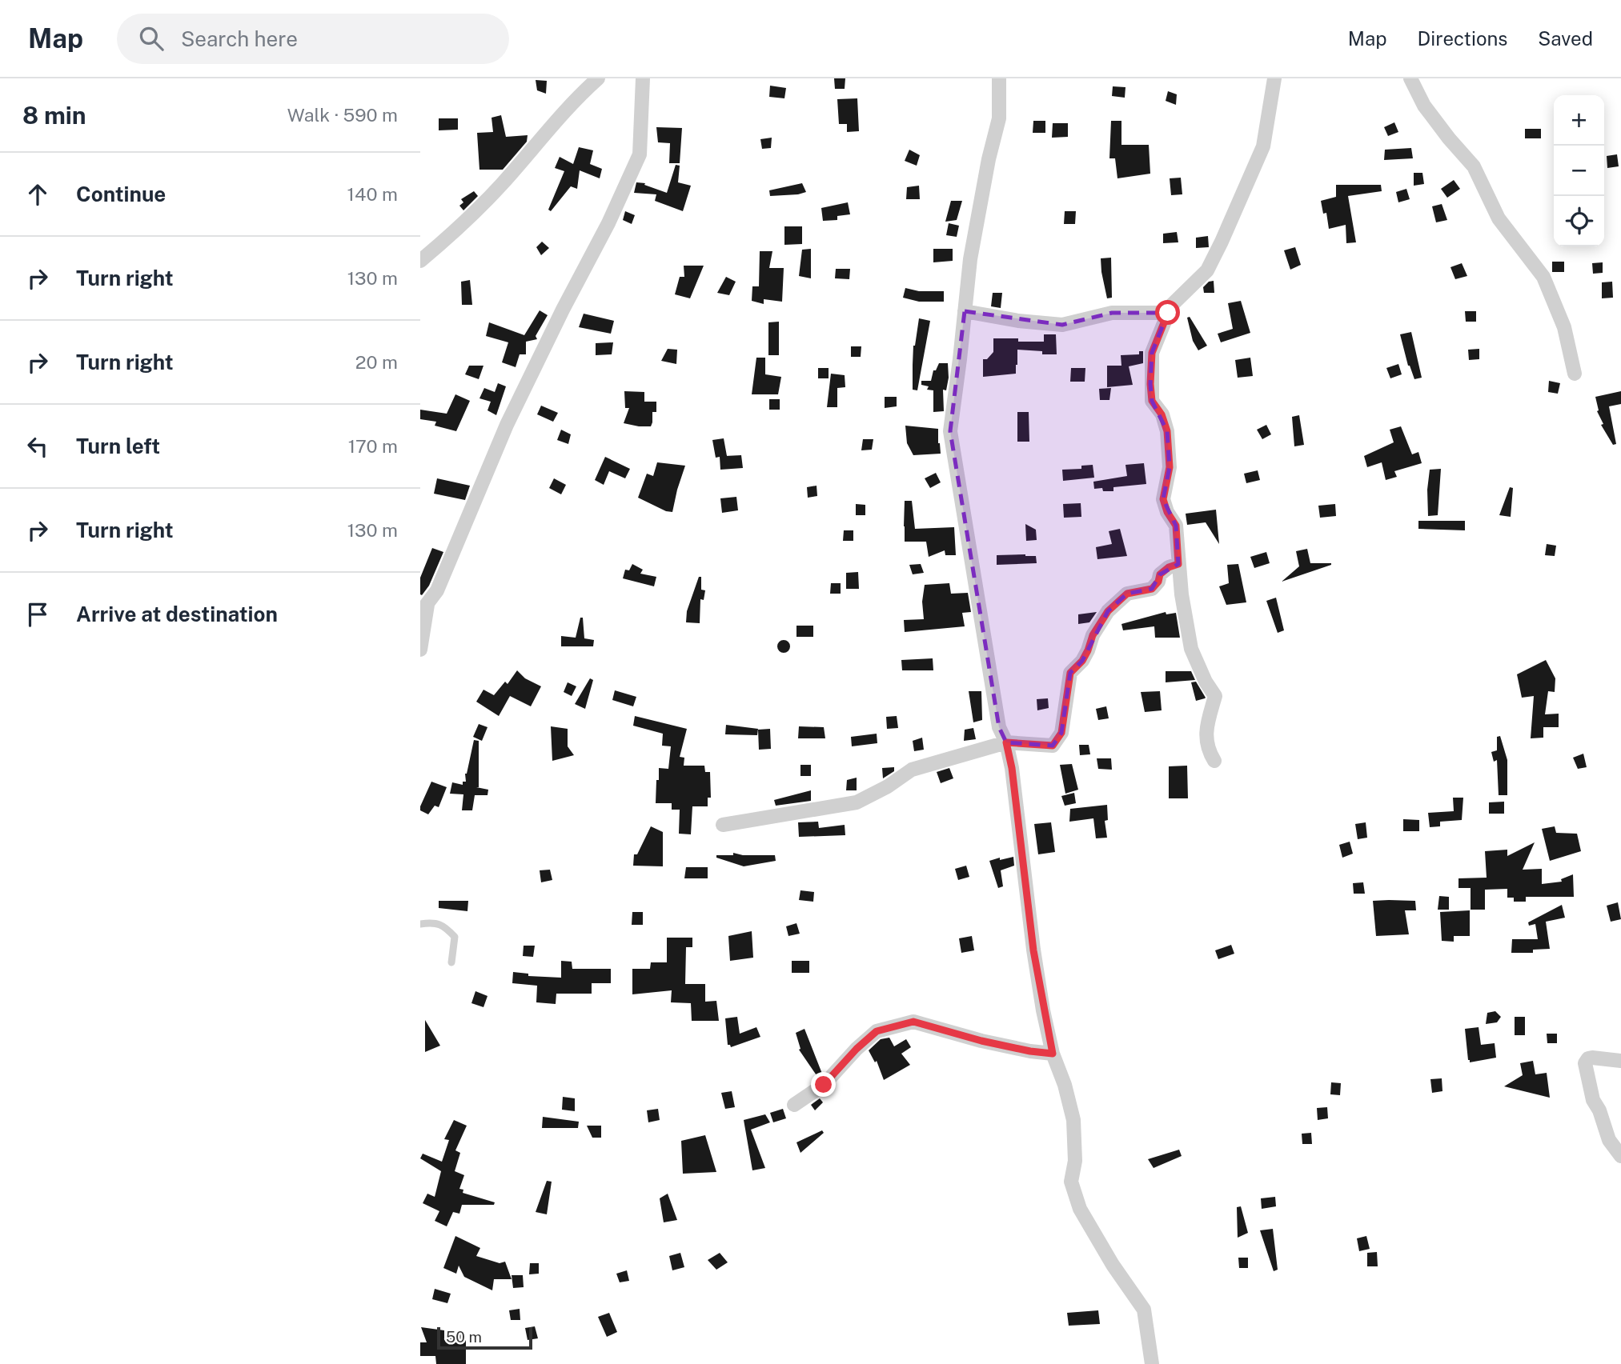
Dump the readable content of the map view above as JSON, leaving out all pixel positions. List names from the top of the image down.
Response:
{
  "scale_bar": "50 m",
  "page": {
    "header": "Map",
    "search": "Search here",
    "nav": ["Map", "Directions", "Saved"],
    "heading": ["8 min", "Walk · 590 m"],
    "map_buttons": ["+", "−"],
    "list": [
      ["Continue", "140 m"],
      ["Turn right", "130 m"],
      ["Turn right", "20 m"],
      ["Turn left", "170 m"],
      ["Turn right", "130 m"],
      "Arrive at destination"
    ],
    "scale": "50 m"
  }
}
